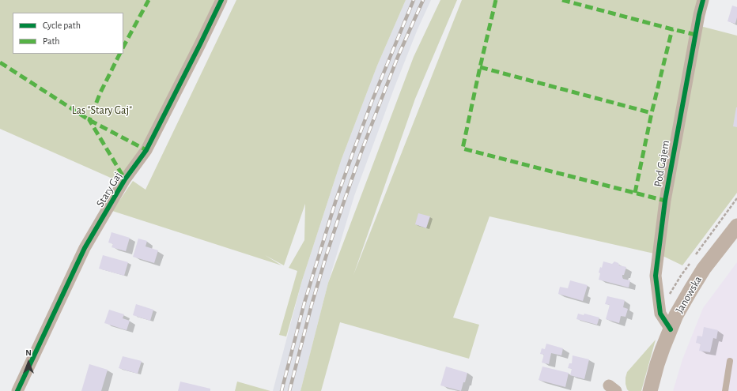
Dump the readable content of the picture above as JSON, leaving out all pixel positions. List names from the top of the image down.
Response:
{
  "streets": {
    "street": ["Pod Gajem", "Stary Gaj", "Janowska"]
  },
  "crossings": [
    ["Pod Gajem", "Janowska"]
  ],
  "parks": ["Las \"Stary Gaj\""],
  "legend": ["Cycle path", "Path"],
  "north": "top"
}
